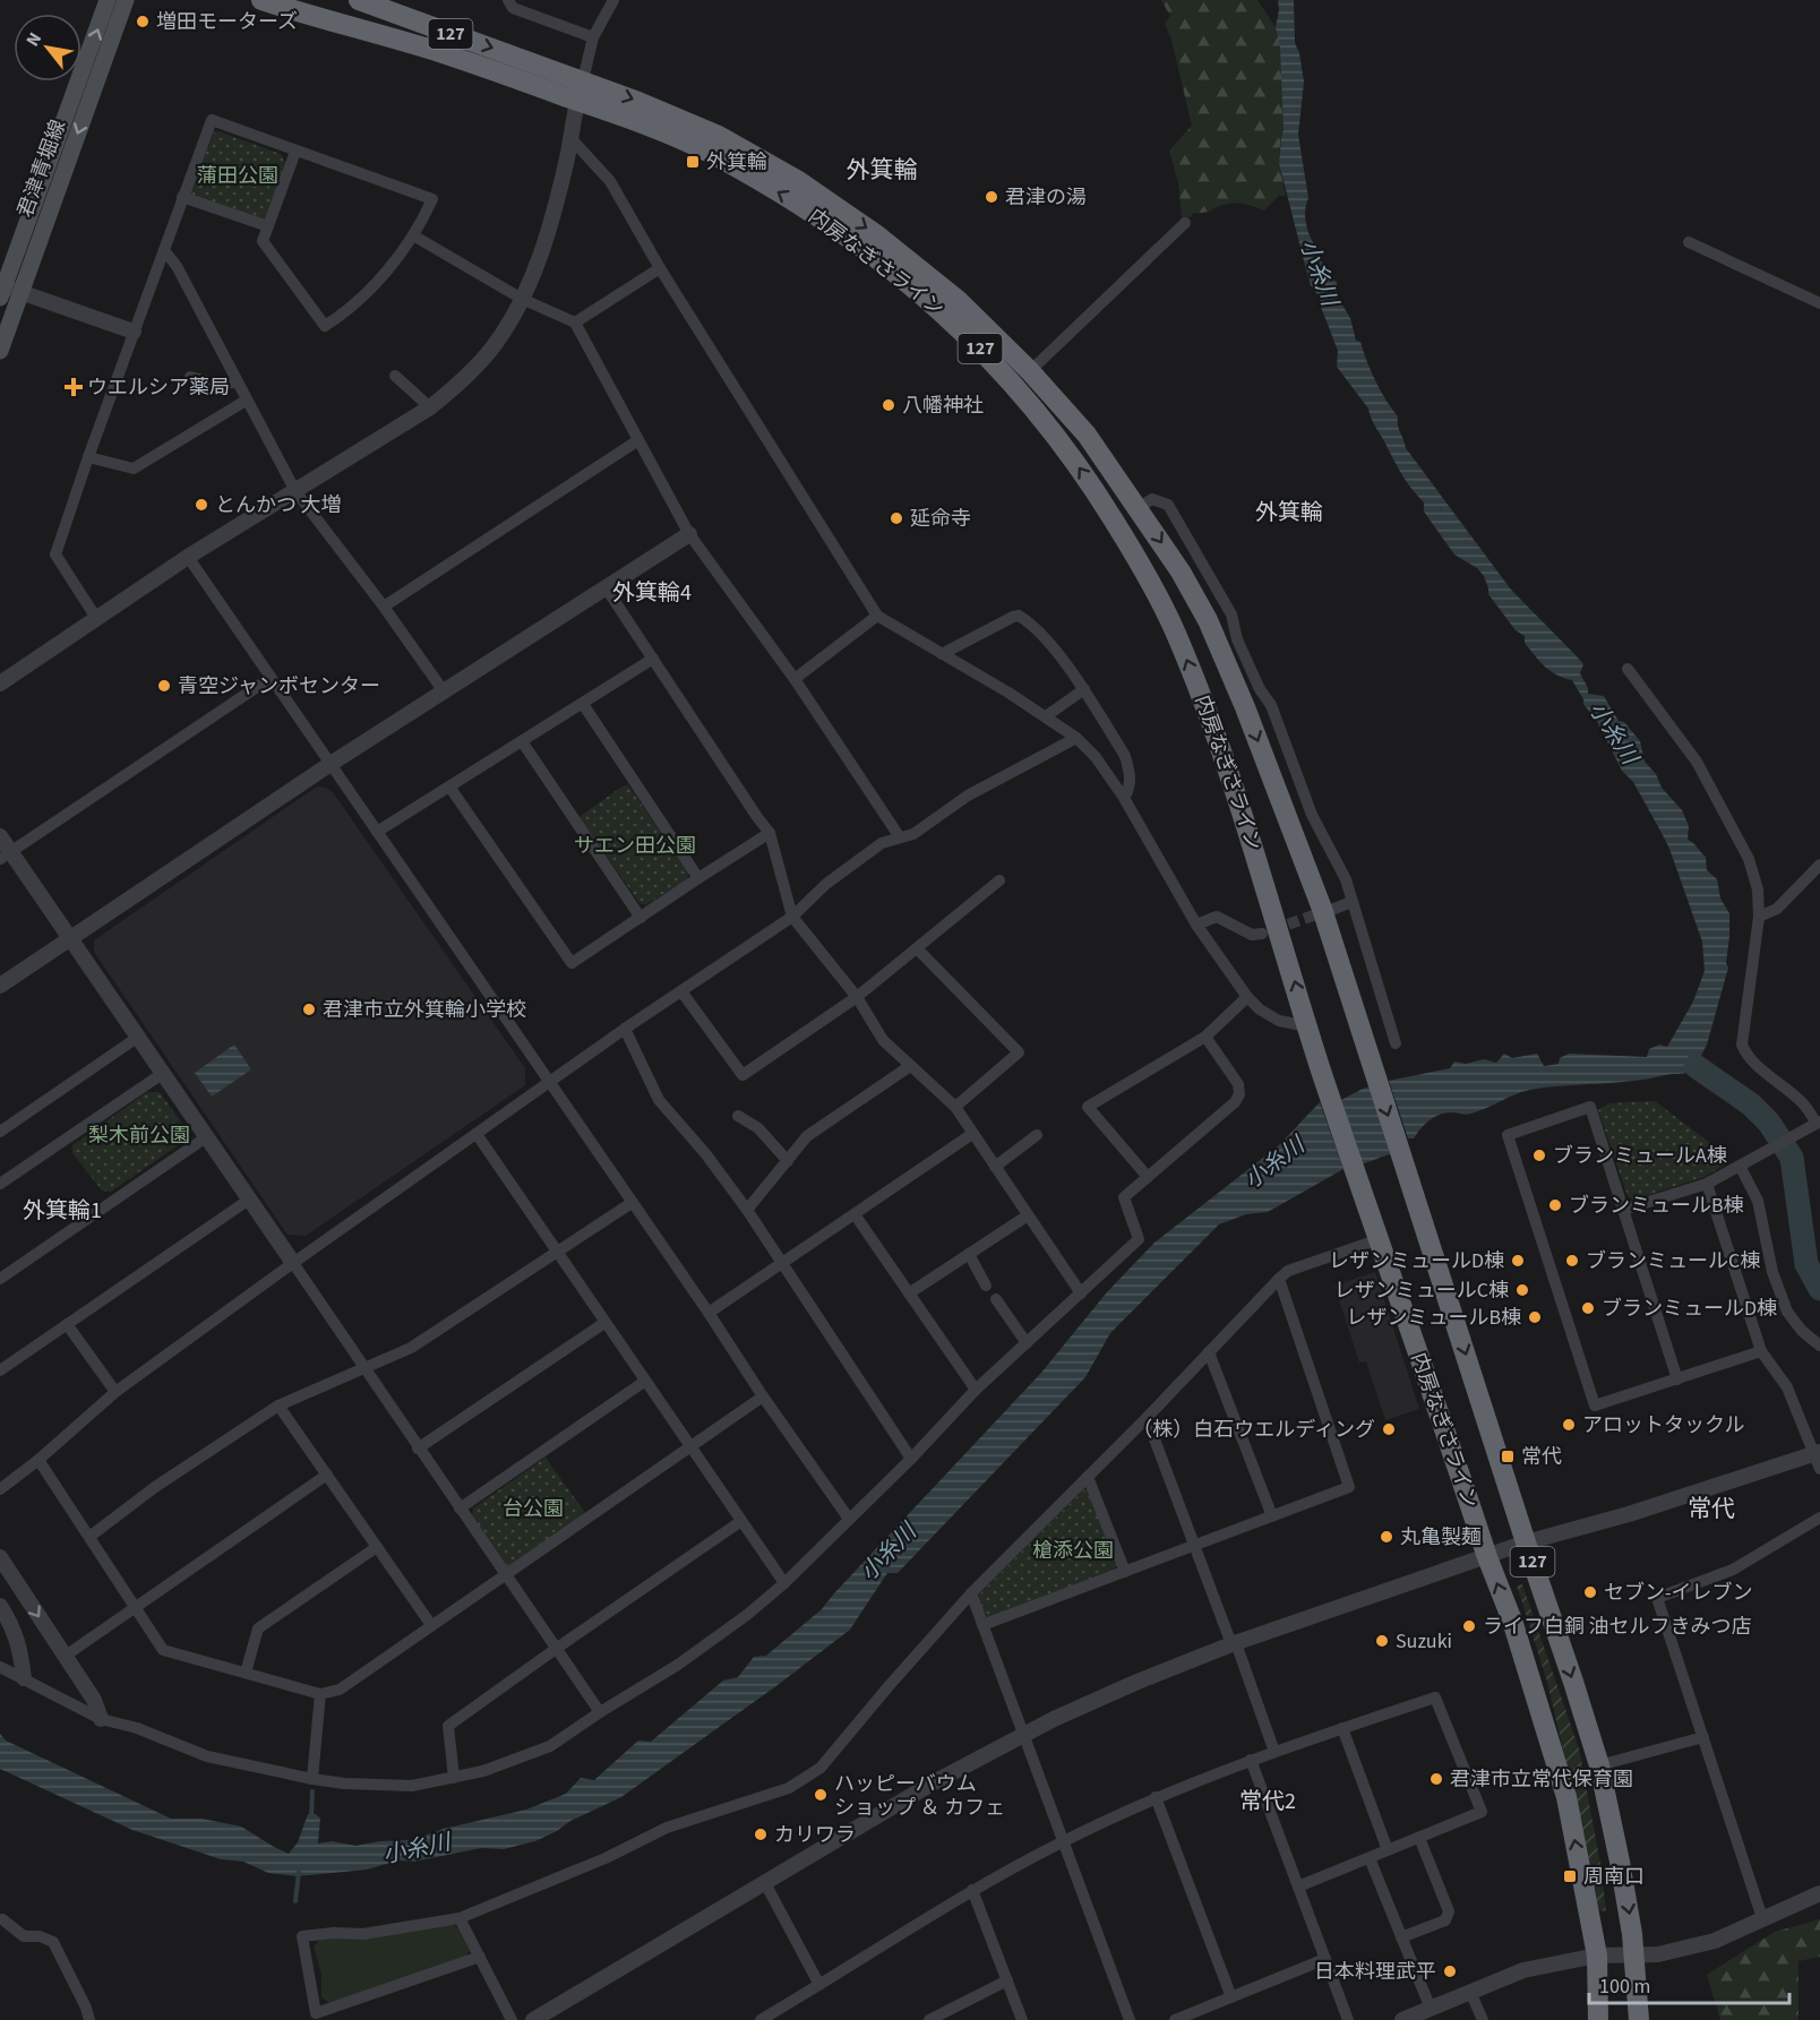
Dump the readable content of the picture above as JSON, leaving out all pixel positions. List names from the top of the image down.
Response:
{
  "streets": {
    "highway": ["127", "内房なぎさライン"],
    "main road": ["君津青堀線"]
  },
  "districts": [
    "外箕輪",
    "外箕輪",
    "外箕輪4",
    "外箕輪1",
    "常代",
    "常代2"
  ],
  "water": ["小糸川"],
  "parks": [
    "蒲田公園",
    "サエン田公園",
    "梨木前公園",
    "台公園",
    "槍添公園"
  ],
  "places": {
    "other": [
      "増田モーターズ",
      "君津の湯",
      "八幡神社",
      "とんかつ 大増",
      "延命寺",
      "青空ジャンボセンター",
      "君津市立外箕輪小学校",
      "ブランミュールA棟",
      "ブランミュールB棟",
      "レザンミュールD棟",
      "ブランミュールC棟",
      "レザンミュールC棟",
      "ブランミュールD棟",
      "レザンミュールB棟",
      "アロットタックル",
      "（株）白石ウエルディング",
      "丸亀製麺",
      "セブン-イレブン",
      "ライフ白銅 油セルフきみつ店",
      "Suzuki",
      "君津市立常代保育園",
      "ハッピーバウム ショップ ＆ カフェ",
      "カリワラ",
      "日本料理武平"
    ],
    "transit": ["外箕輪", "常代", "周南口"],
    "health": ["ウエルシア薬局"]
  },
  "scale_bar": "100 m",
  "north": "top left"
}
